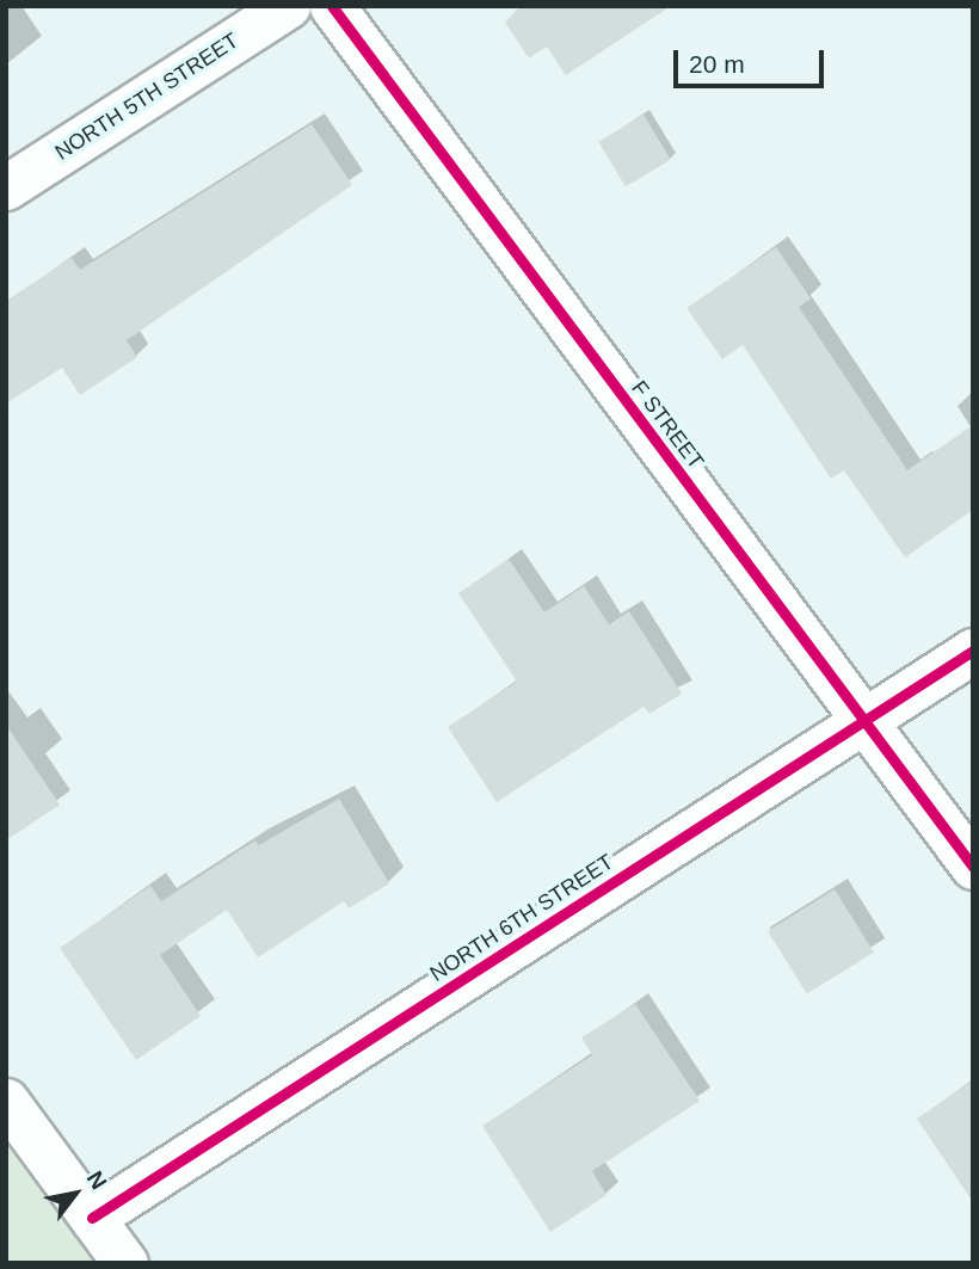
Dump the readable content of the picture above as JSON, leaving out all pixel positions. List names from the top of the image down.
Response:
{
  "streets": {
    "street": ["NORTH 5TH STREET", "F STREET", "NORTH 6TH STREET"]
  },
  "crossings": [
    ["F STREET", "NORTH 6TH STREET"]
  ],
  "scale_bar": "20 m",
  "north": "top right"
}
